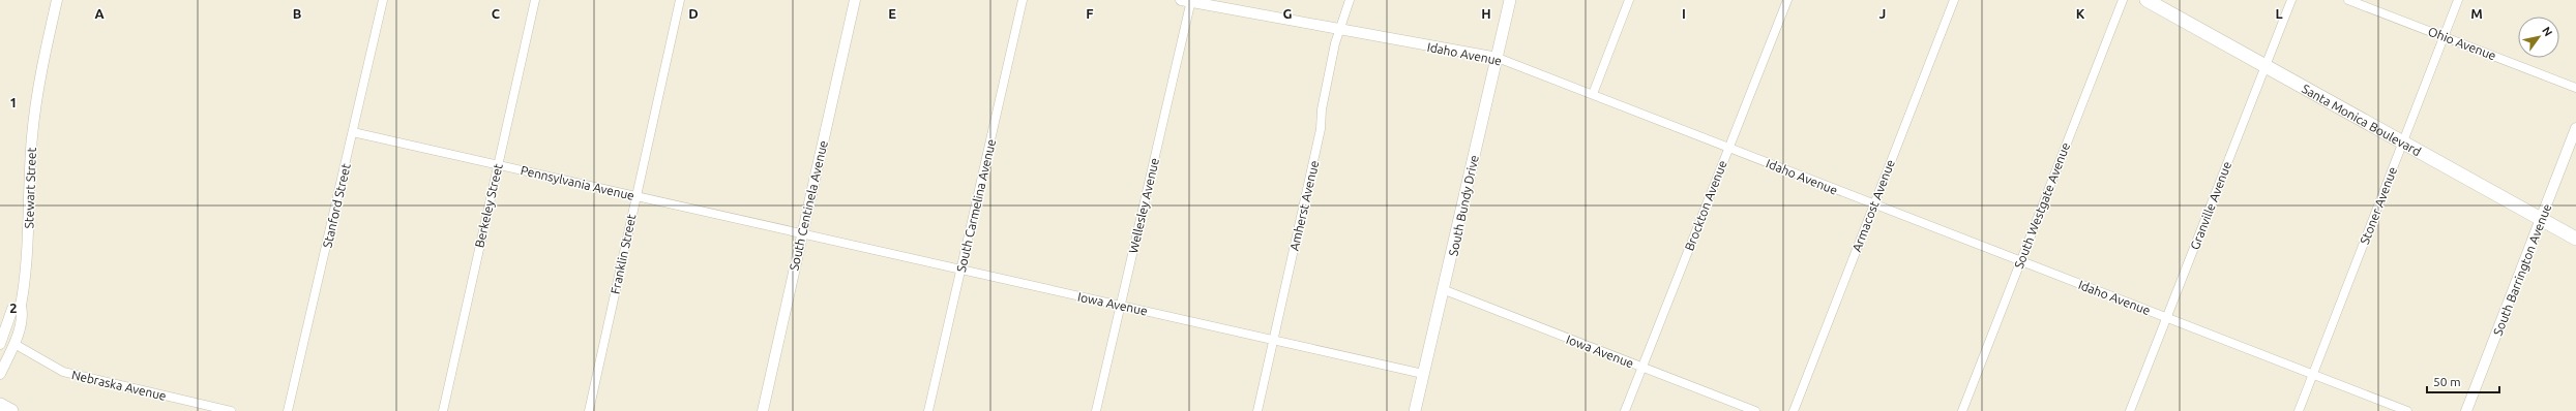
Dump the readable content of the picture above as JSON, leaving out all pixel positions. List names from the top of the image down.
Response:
{
  "streets": {
    "main road": ["Santa Monica Boulevard", "South Bundy Drive"],
    "street": [
      "Ohio Avenue",
      "Idaho Avenue",
      "Pennsylvania Avenue",
      "Stewart Street",
      "Stanford Street",
      "Berkeley Street",
      "South Centinela Avenue",
      "South Carmelina Avenue",
      "Wellesley Avenue",
      "Amherst Avenue",
      "Brockton Avenue",
      "Armacost Avenue",
      "South Westgate Avenue",
      "Granville Avenue",
      "Stoner Avenue",
      "Franklin Street",
      "South Barrington Avenue",
      "Iowa Avenue",
      "Nebraska Avenue"
    ]
  },
  "crossings": [
    ["Ohio Avenue", "Stoner Avenue"],
    ["Idaho Avenue", "Wellesley Avenue"],
    ["Idaho Avenue", "Amherst Avenue"],
    ["Idaho Avenue", "South Bundy Drive"],
    ["Idaho Avenue", "Brockton Avenue"],
    ["Idaho Avenue", "Armacost Avenue"],
    ["Idaho Avenue", "South Westgate Avenue"],
    ["Idaho Avenue", "Granville Avenue"],
    ["Idaho Avenue", "Stoner Avenue"],
    ["Santa Monica Boulevard", "Granville Avenue"],
    ["Santa Monica Boulevard", "Stoner Avenue"],
    ["Santa Monica Boulevard", "South Barrington Avenue"],
    ["Pennsylvania Avenue", "Stanford Street"],
    ["Pennsylvania Avenue", "Berkeley Street"],
    ["Pennsylvania Avenue", "South Centinela Avenue"],
    ["Pennsylvania Avenue", "Franklin Street"],
    ["Pennsylvania Avenue", "Iowa Avenue"],
    ["Stewart Street", "Nebraska Avenue"],
    ["South Centinela Avenue", "Iowa Avenue"],
    ["South Carmelina Avenue", "Iowa Avenue"],
    ["Wellesley Avenue", "Iowa Avenue"],
    ["Amherst Avenue", "Iowa Avenue"],
    ["South Bundy Drive", "Iowa Avenue"],
    ["Brockton Avenue", "Iowa Avenue"]
  ],
  "scale_bar": "50 m",
  "north": "top right",
  "grid": {
    "columns": [
      "A",
      "B",
      "C",
      "D",
      "E",
      "F",
      "G",
      "H",
      "I",
      "J",
      "K",
      "L",
      "M"
    ],
    "rows": ["1", "2"]
  }
}
